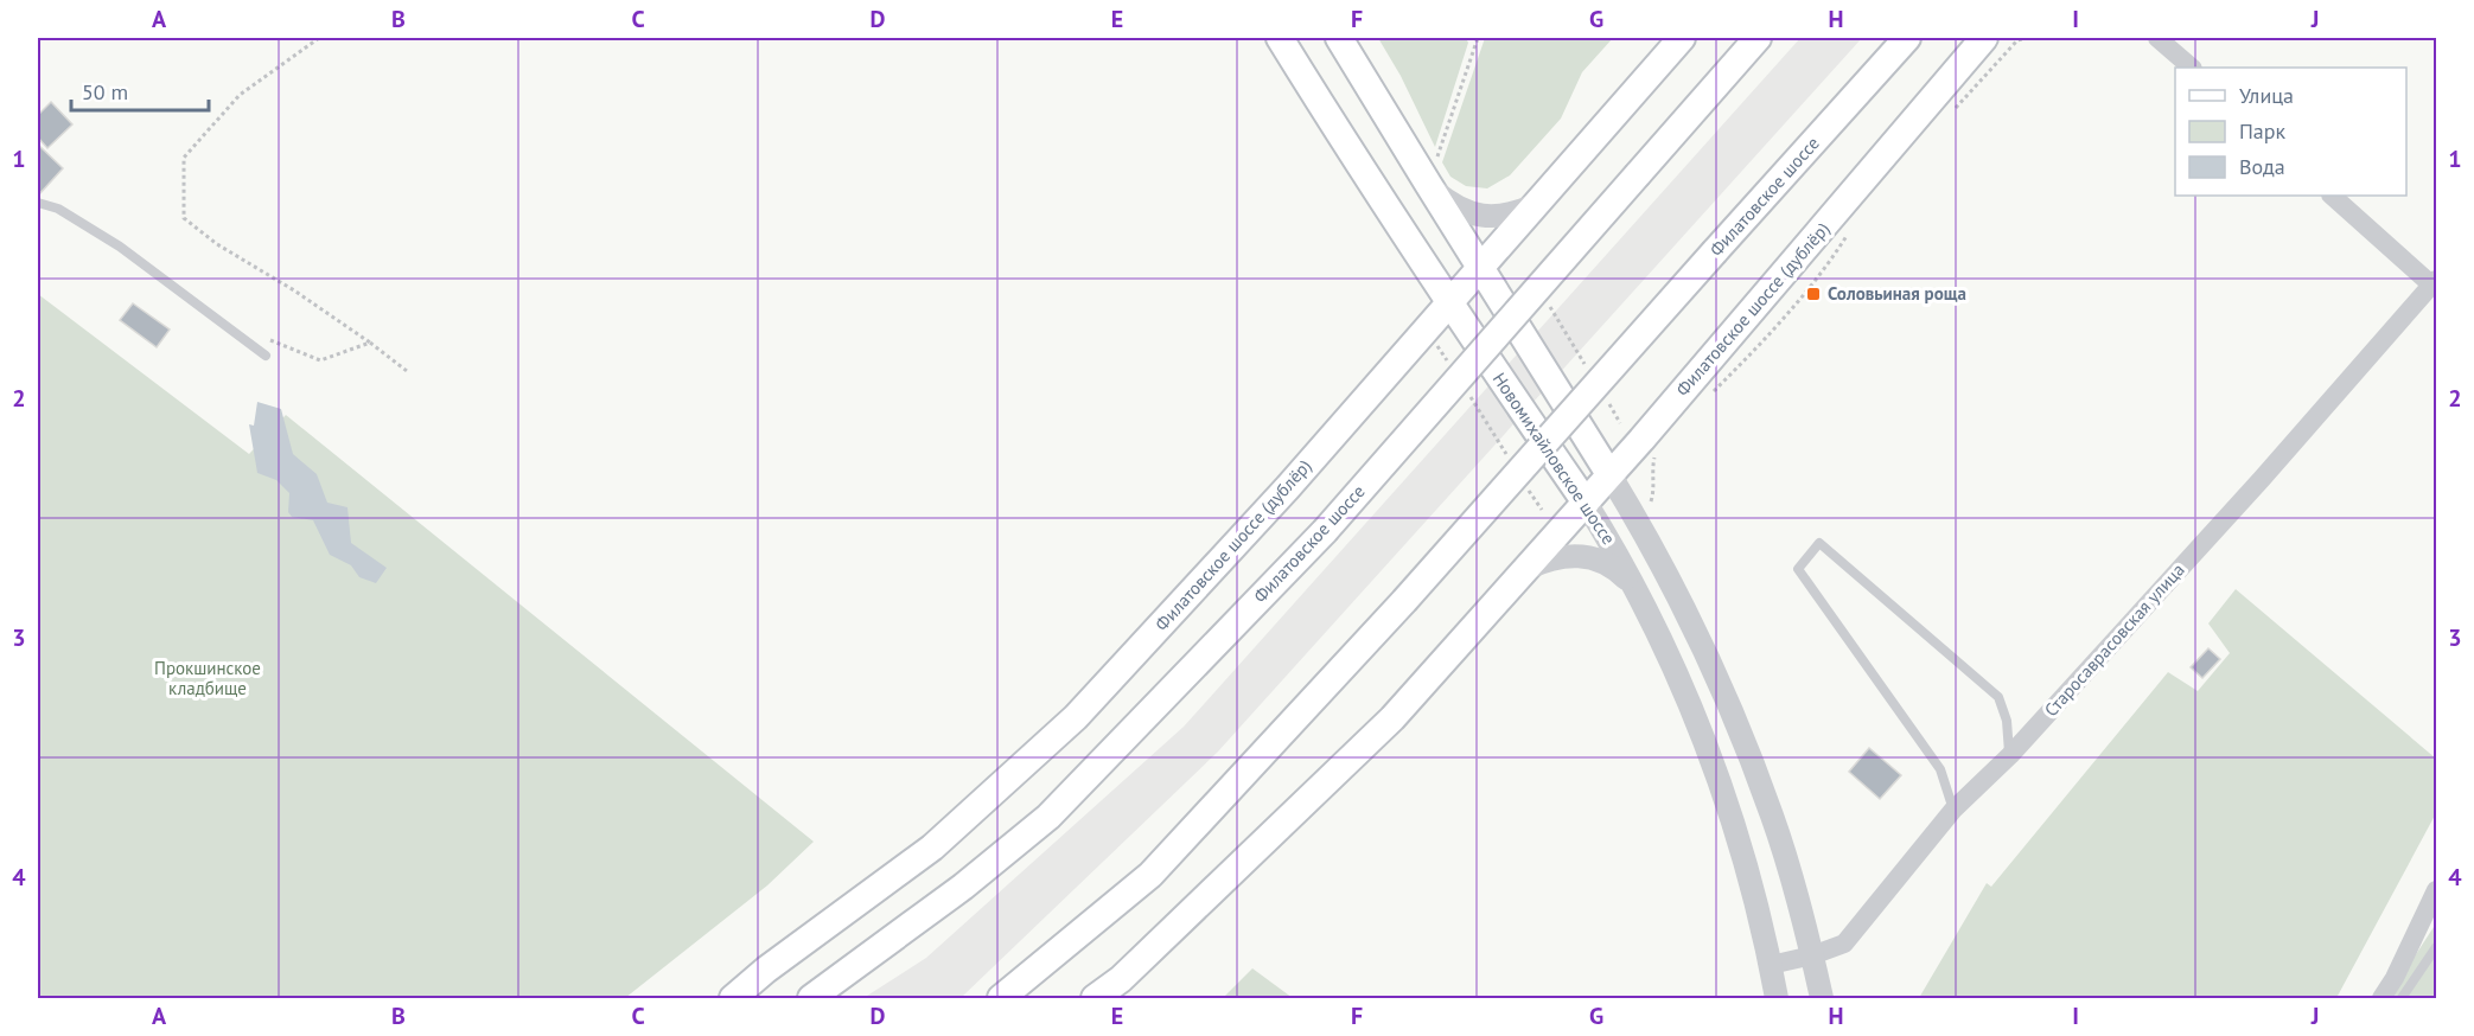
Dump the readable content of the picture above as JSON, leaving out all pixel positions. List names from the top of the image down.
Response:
{
  "streets": {
    "main road": ["Филатовское шоссе", "Филатовское шоссе (дублёр)", "Новомихайловское шоссе"],
    "street": ["Старосаврасовская улица"]
  },
  "crossings": [
    ["Филатовское шоссе (дублёр)", "Новомихайловское шоссе"],
    ["Новомихайловское шоссе", "Старосаврасовская улица"]
  ],
  "parks": ["Прокшинское кладбище"],
  "places": {
    "transit": ["Соловьиная роща"]
  },
  "legend": ["Улица", "Парк", "Вода"],
  "scale_bar": "50 m",
  "grid": {
    "columns": [
      "A",
      "B",
      "C",
      "D",
      "E",
      "F",
      "G",
      "H",
      "I",
      "J"
    ],
    "rows": [
      "1",
      "2",
      "3",
      "4"
    ]
  }
}
